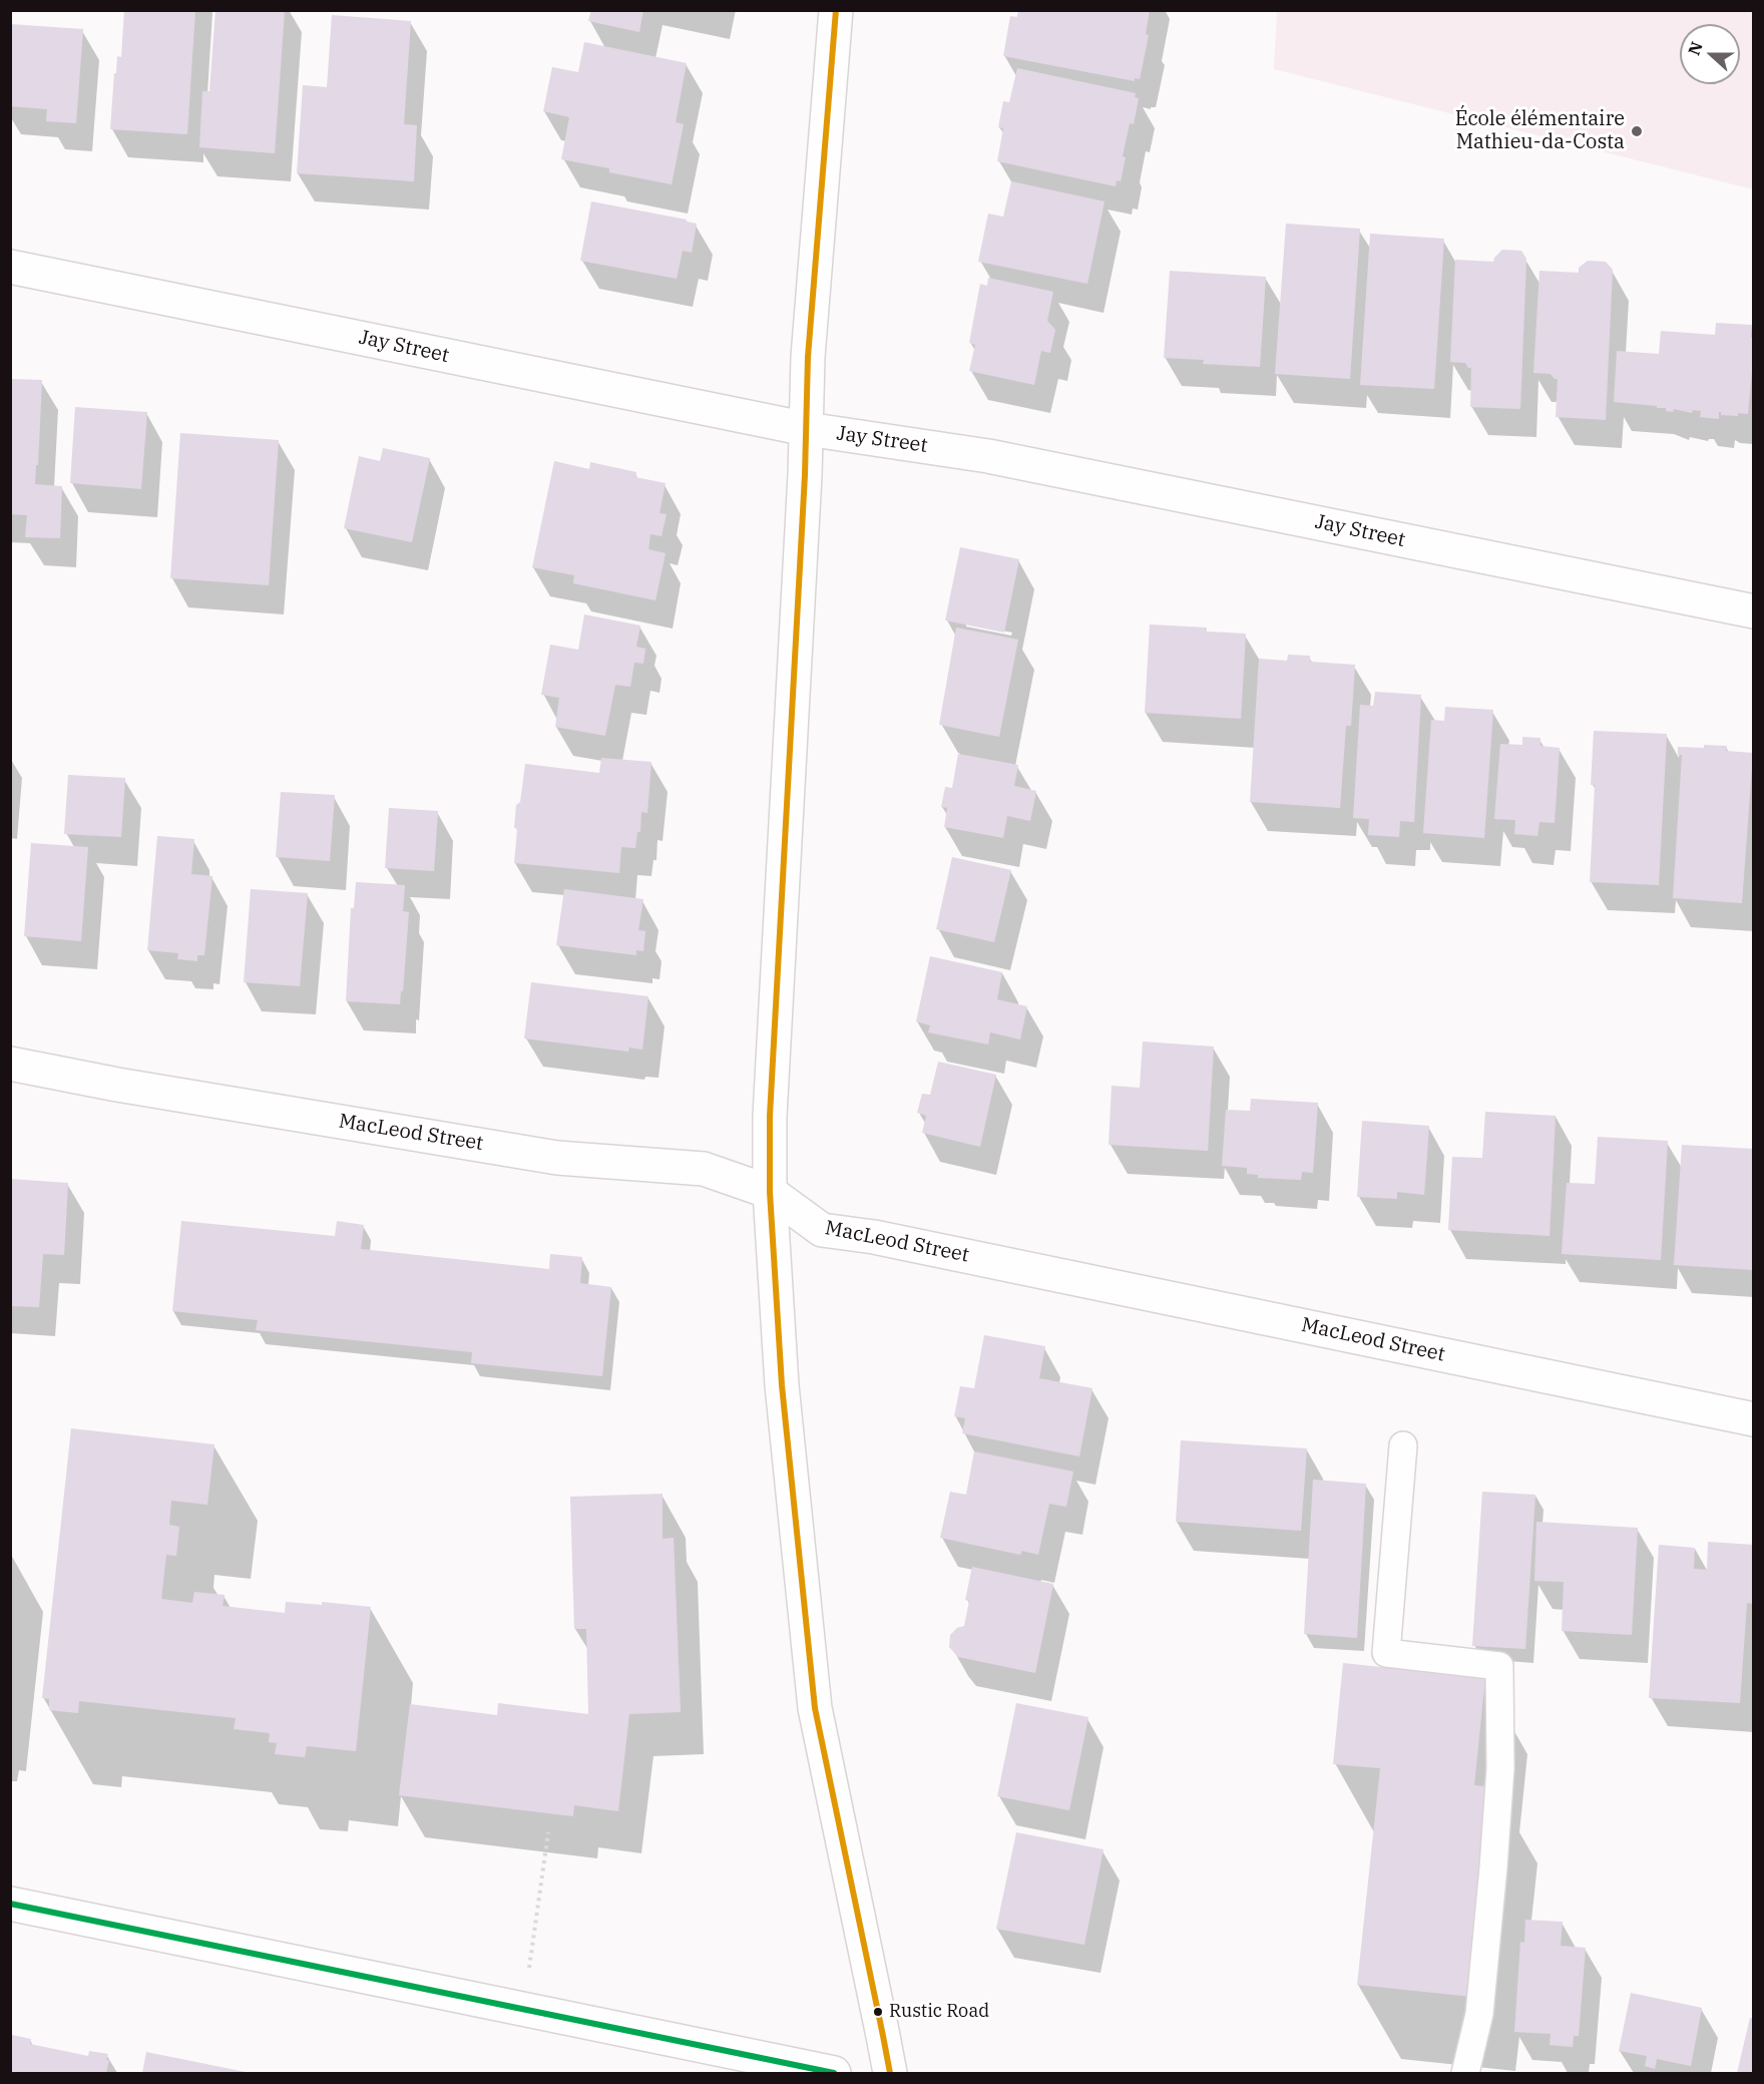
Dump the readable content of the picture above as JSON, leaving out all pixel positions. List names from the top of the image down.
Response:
{
  "streets": {
    "street": ["Jay Street", "MacLeod Street"]
  },
  "places": ["École élémentaire Mathieu-da-Costa", "Rustic Road"],
  "north": "left"
}
